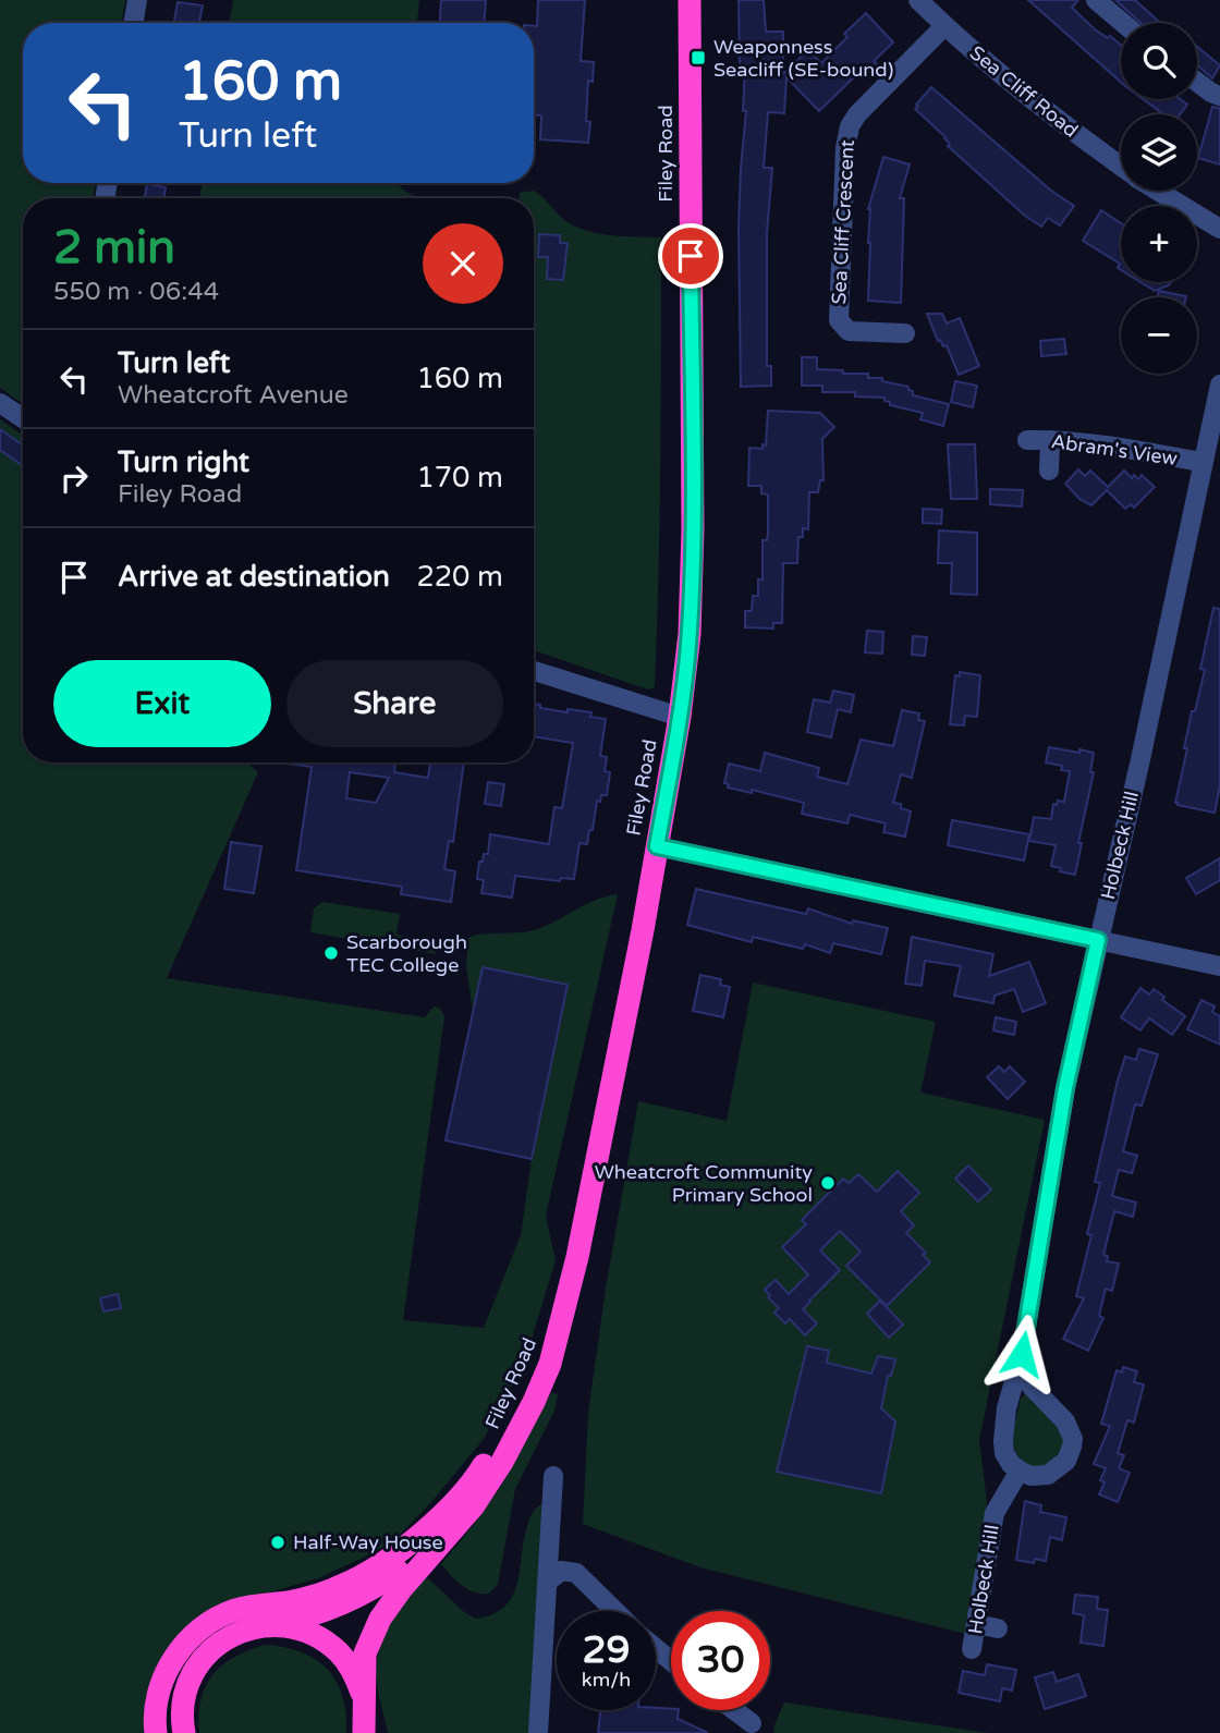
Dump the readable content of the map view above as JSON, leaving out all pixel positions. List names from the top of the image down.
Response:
{
  "streets": {
    "highway": ["Filey Road"],
    "street": [
      "Sea Cliff Road",
      "Sea Cliff Crescent",
      "Abram's View",
      "Holbeck Hill"
    ]
  },
  "crossings": [
    ["Sea Cliff Road", "Sea Cliff Crescent"],
    ["Abram's View", "Holbeck Hill"]
  ],
  "places": {
    "transit": ["Weaponness Seacliff (SE-bound)"],
    "other": ["Scarborough TEC College", "Wheatcroft Community Primary School", "Half-Way House"]
  },
  "page": {
    "map_buttons": ["+", "−"],
    "turn": ["160 m", "Turn left"],
    "heading": ["2 min", "550 m · 06:44"],
    "list": [
      {
        "name": "Turn left",
        "note": "Wheatcroft Avenue",
        "value": "160 m"
      },
      {
        "name": "Turn right",
        "note": "Filey Road",
        "value": "170 m"
      },
      {
        "name": "Arrive at destination",
        "value": "220 m"
      }
    ],
    "buttons": ["Exit", "Share"],
    "speed": "29 km/h",
    "limit": "30"
  }
}
